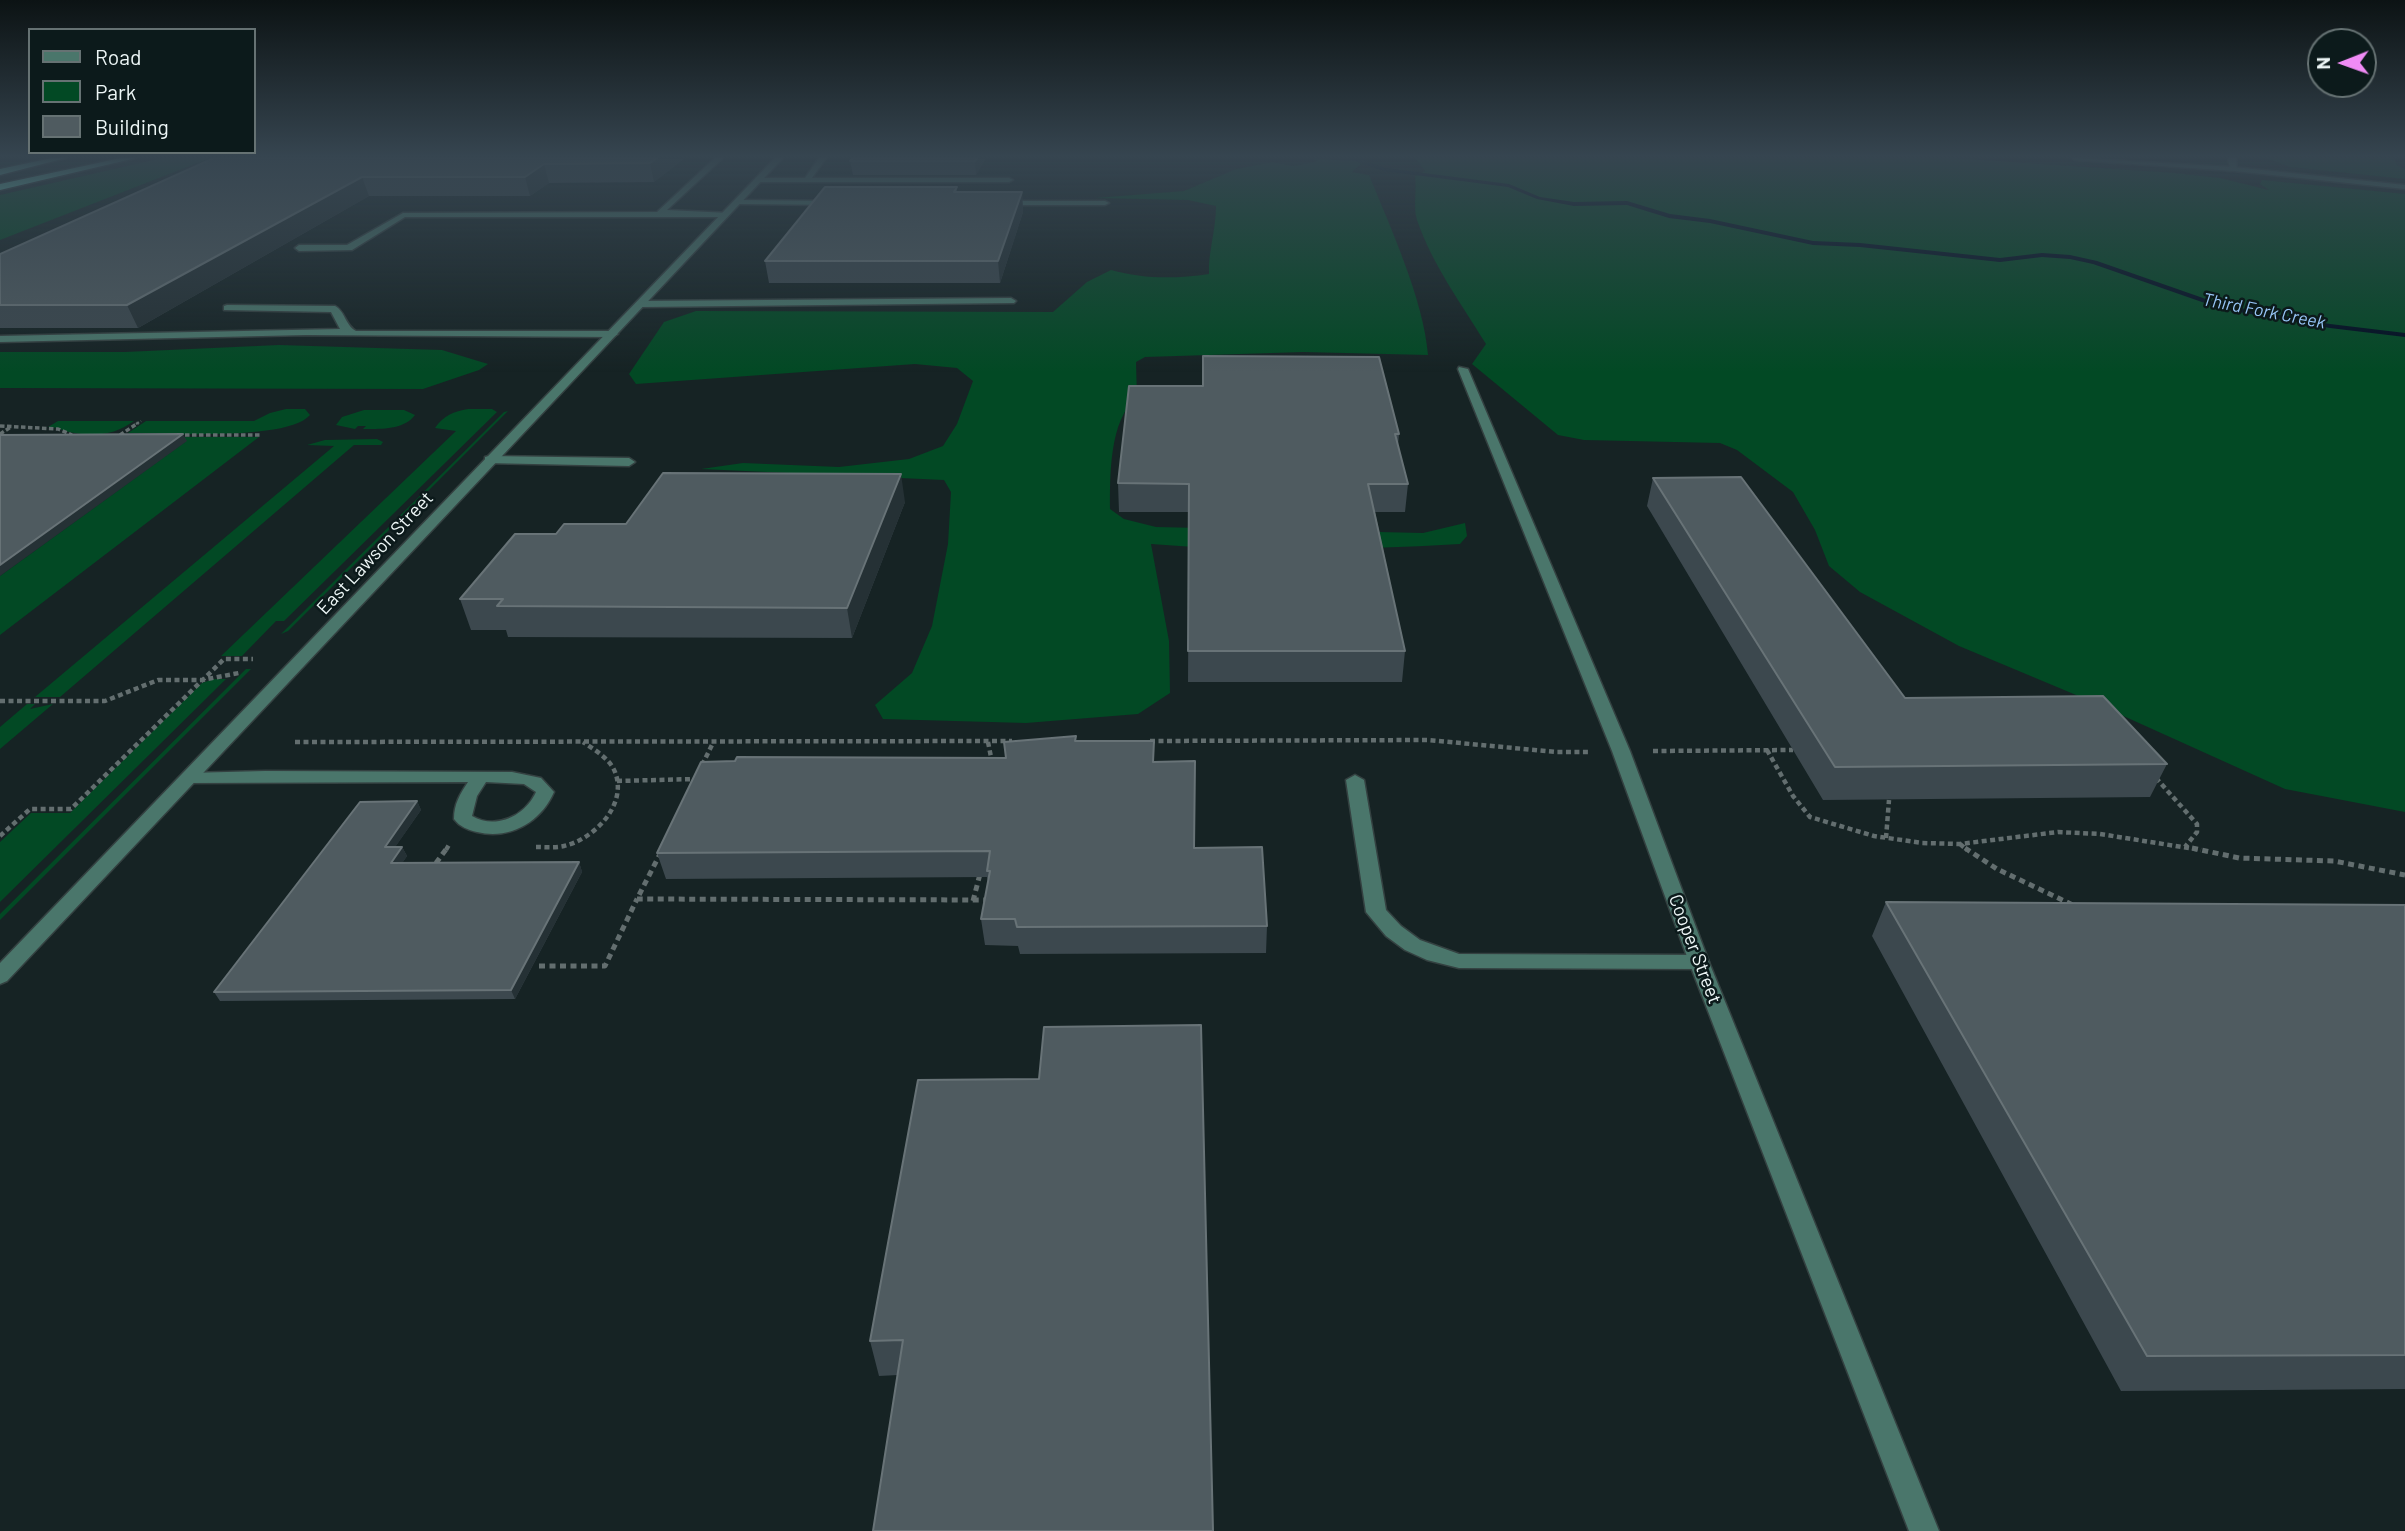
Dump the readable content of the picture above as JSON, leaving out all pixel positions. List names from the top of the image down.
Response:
{
  "streets": {
    "street": ["East Lawson Street", "Cooper Street"]
  },
  "water": ["Third Fork Creek"],
  "legend": ["Road", "Park", "Building"],
  "north": "left"
}
